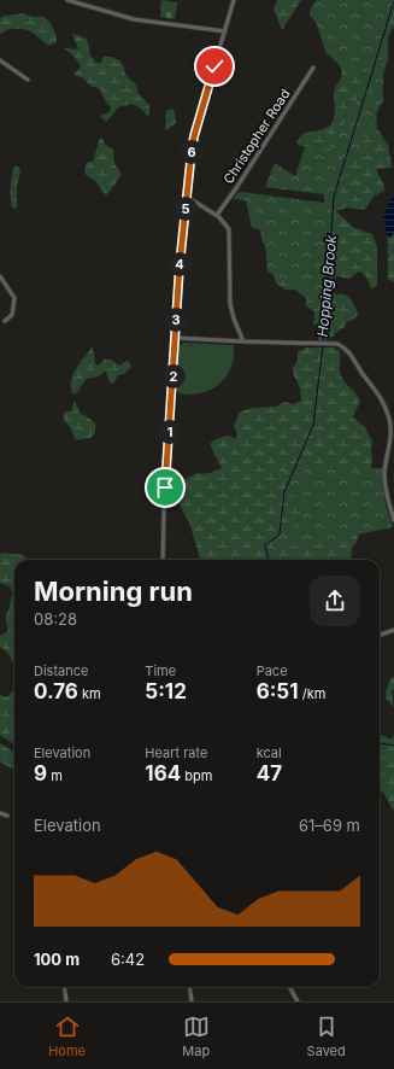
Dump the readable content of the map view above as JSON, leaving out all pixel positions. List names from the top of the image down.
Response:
{
  "streets": {
    "street": ["Christopher Road"]
  },
  "water": ["Hopping Brook"],
  "page": {
    "pins": [
      "6",
      "5",
      "4",
      "3",
      "2",
      "1"
    ],
    "heading": ["Morning run", "08:28"],
    "stats": [
      ["Distance", "0.76 km"],
      ["Time", "5:12"],
      ["Pace", "6:51 /km"],
      ["Elevation", "9 m"],
      ["Heart rate", "164 bpm"],
      ["kcal", "47"]
    ],
    "chart": ["Elevation", "61–69 m"],
    "list": [
      {
        "name": "100 m",
        "note": "6:42"
      }
    ],
    "tabs": ["Home", "Map", "Saved"]
  }
}
